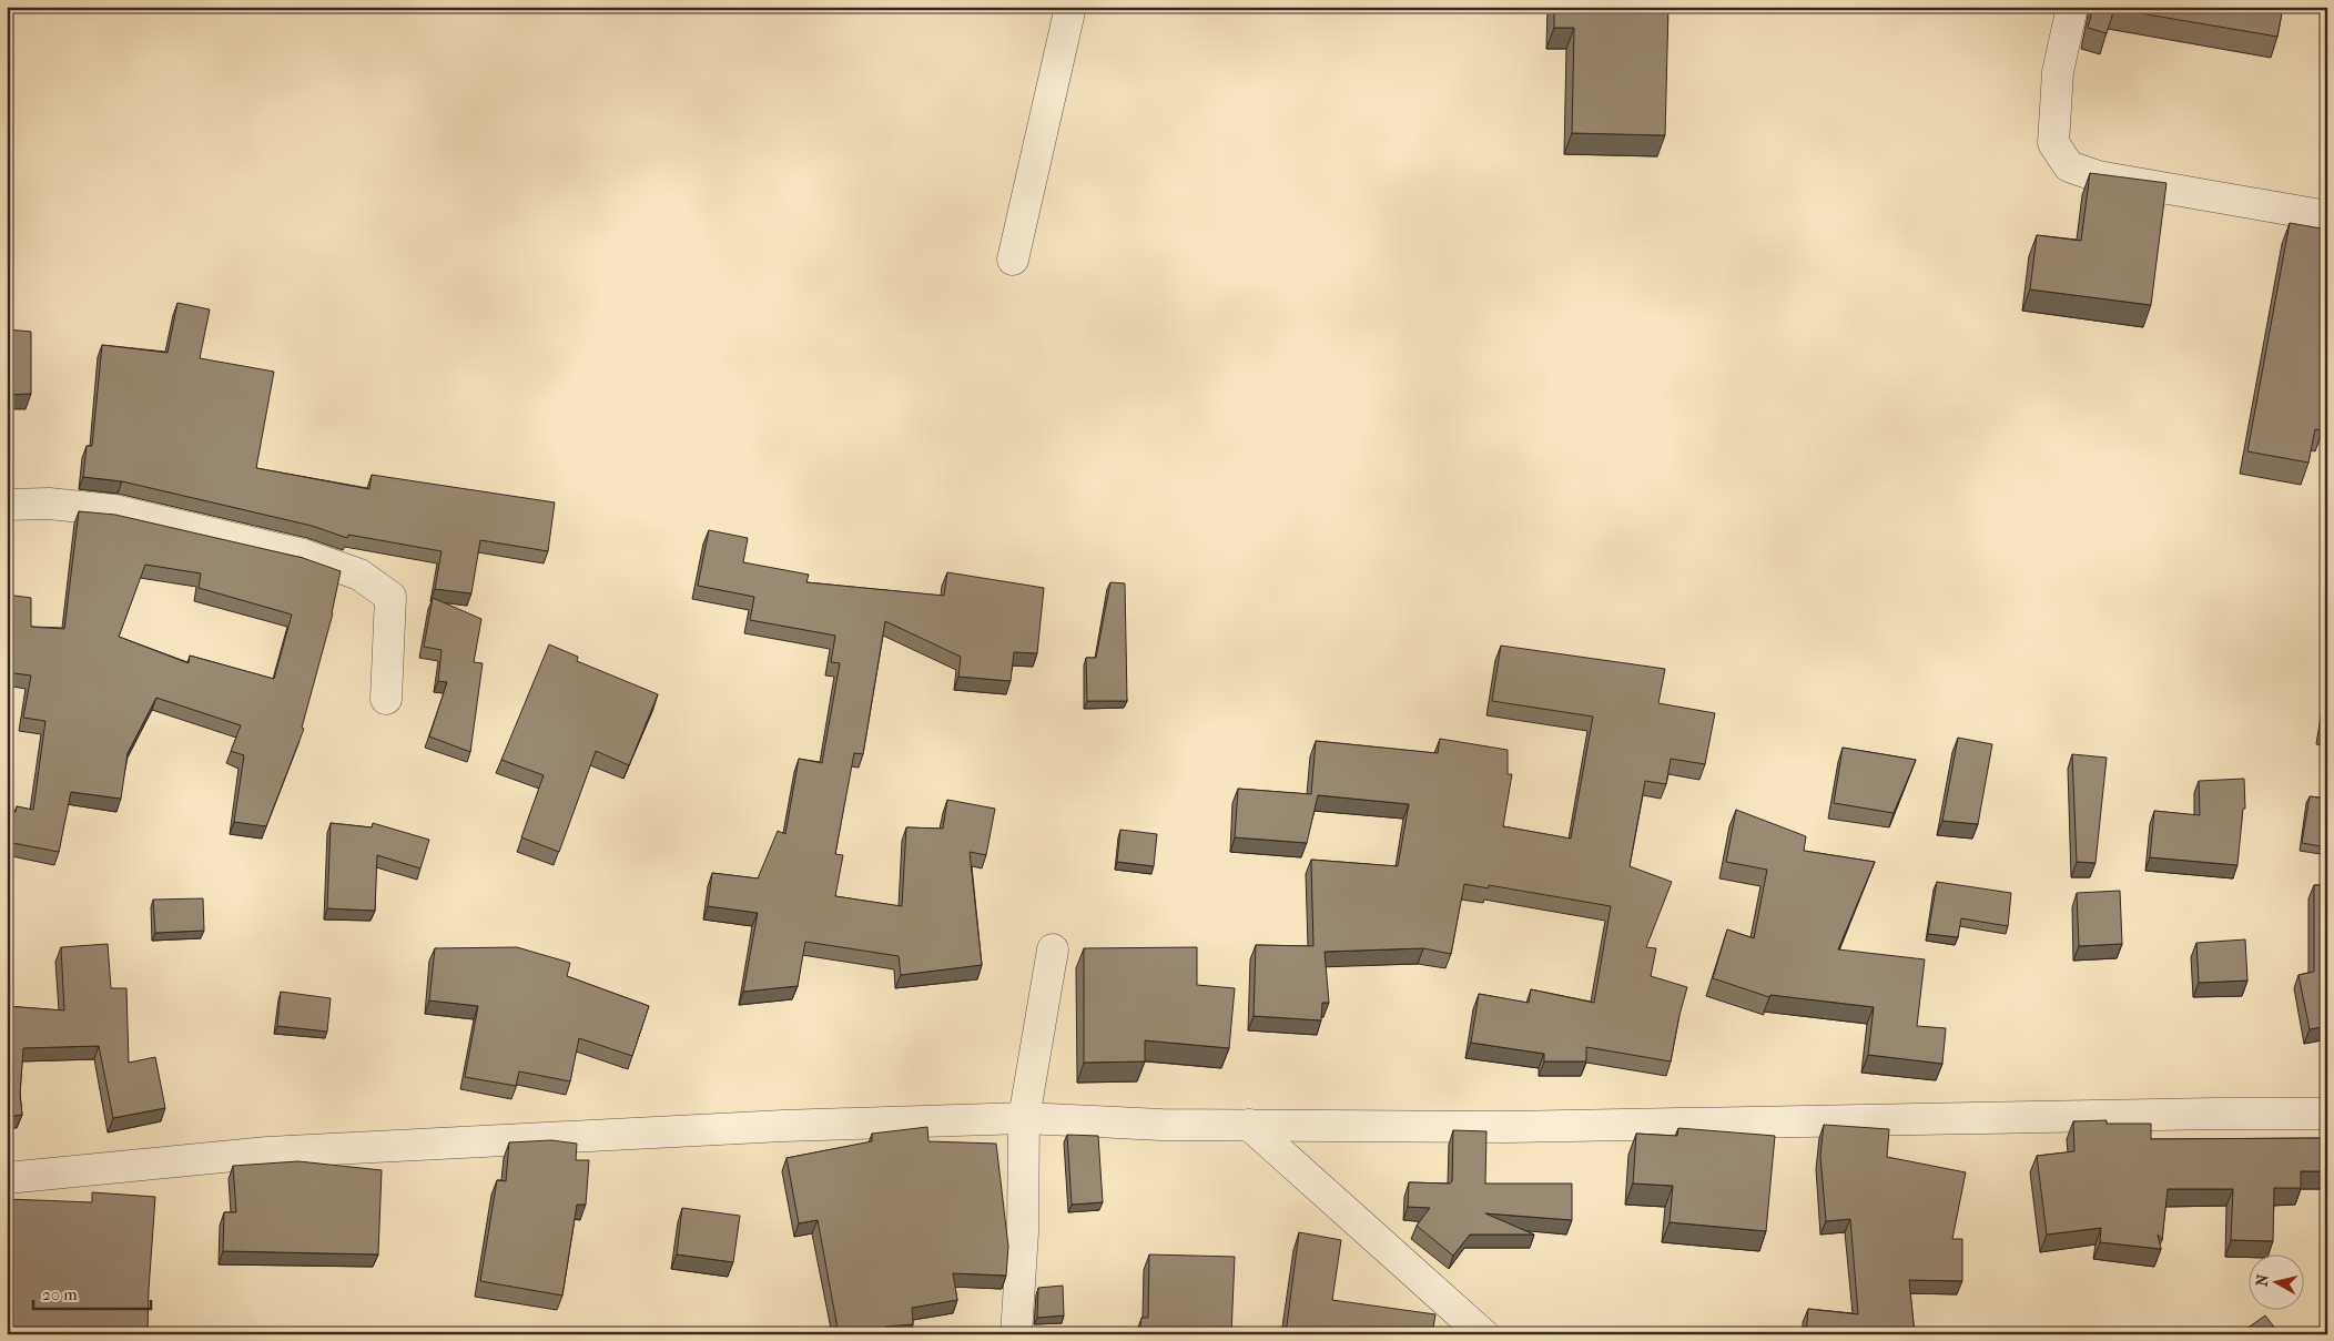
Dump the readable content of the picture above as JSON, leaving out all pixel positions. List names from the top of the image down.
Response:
{
  "scale_bar": "20 m",
  "north": "left"
}
